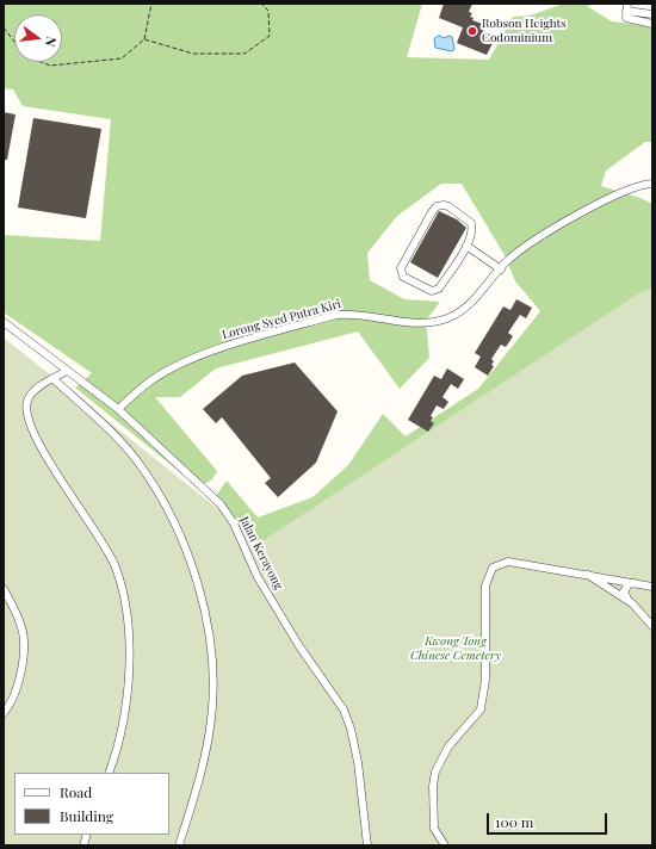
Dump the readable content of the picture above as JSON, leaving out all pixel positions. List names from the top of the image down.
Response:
{
  "streets": {
    "street": ["Lorong Syed Putra Kiri", "Jalan Kerayong"]
  },
  "crossings": [
    ["Lorong Syed Putra Kiri", "Jalan Kerayong"]
  ],
  "parks": ["Kwong Tong Chinese Cemetery"],
  "places": ["Robson Heights Codominium"],
  "legend": ["Road", "Building"],
  "scale_bar": "100 m",
  "north": "right"
}
